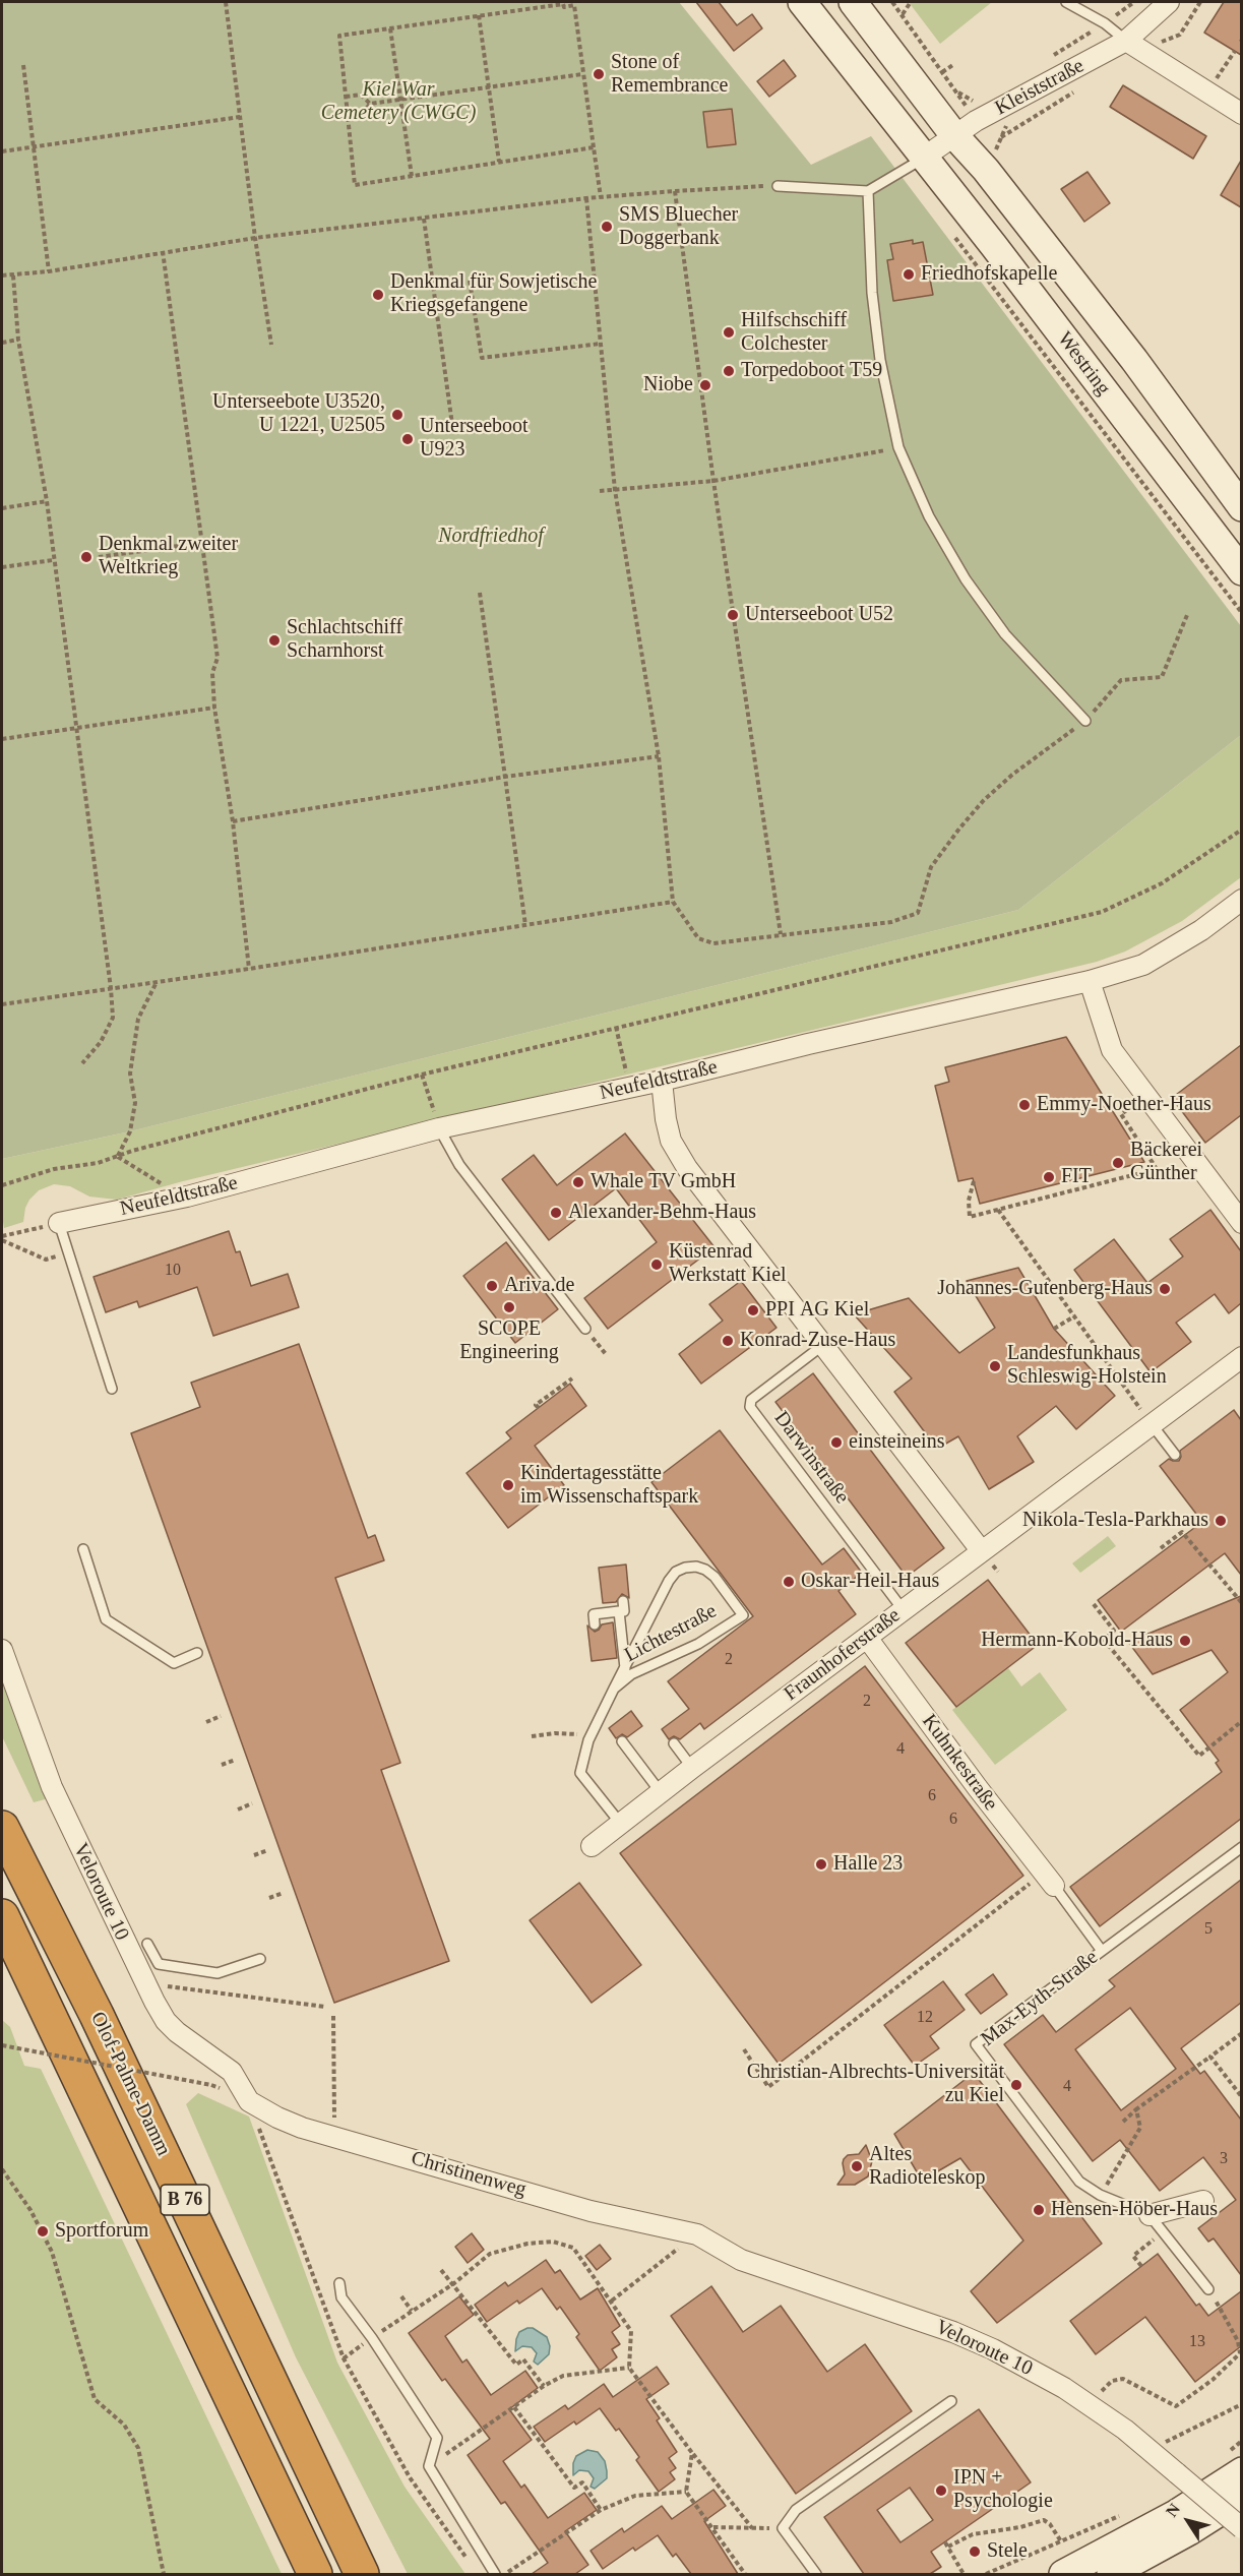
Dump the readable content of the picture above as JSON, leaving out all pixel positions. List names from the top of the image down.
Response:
{
  "streets": {
    "highway": ["Olof-Palme-Damm", "B 76"],
    "main road": ["Westring"],
    "street": [
      "Kleiststraße",
      "Neufeldtstraße",
      "Fraunhoferstraße",
      "Kuhnkestraße",
      "Veloroute 10",
      "Christinenweg"
    ],
    "lane": ["Darwinstraße", "Lichtestraße", "Max-Eyth-Straße"]
  },
  "crossings": [
    ["Kleiststraße", "Westring"],
    ["Darwinstraße", "Fraunhoferstraße"],
    ["Lichtestraße", "Fraunhoferstraße"],
    ["Fraunhoferstraße", "Kuhnkestraße"],
    ["Veloroute 10", "Christinenweg"]
  ],
  "parks": ["Kiel War Cemetery (CWGC)", "Nordfriedhof"],
  "places": [
    "Stone of Remembrance",
    "SMS Bluecher Doggerbank",
    "Friedhofskapelle",
    "Denkmal für Sowjetische Kriegsgefangene",
    "Hilfschschiff Colchester",
    "Torpedoboot T59",
    "Niobe",
    "Unterseebote U3520, U 1221, U2505",
    "Unterseeboot U923",
    "Denkmal zweiter Weltkrieg",
    "Unterseeboot U52",
    "Schlachtschiff Scharnhorst",
    "Emmy-Noether-Haus",
    "Bäckerei Günther",
    "FIT",
    "Whale TV GmbH",
    "Alexander-Behm-Haus",
    "Küstenrad Werkstatt Kiel",
    "Ariva.de",
    "Johannes-Gutenberg-Haus",
    "SCOPE Engineering",
    "PPI AG Kiel",
    "Konrad-Zuse-Haus",
    "Landesfunkhaus Schleswig-Holstein",
    "einsteineins",
    "Kindertagesstätte im Wissenschaftspark",
    "Nikola-Tesla-Parkhaus",
    "Oskar-Heil-Haus",
    "Hermann-Kobold-Haus",
    "Halle 23",
    "Christian-Albrechts-Universität zu Kiel",
    "Altes Radioteleskop",
    "Hensen-Höber-Haus",
    "Sportforum",
    "IPN + Psychologie",
    "Stele"
  ],
  "house_numbers": [
    "10",
    "2",
    "2",
    "4",
    "6",
    "6",
    "5",
    "12",
    "4",
    "3",
    "13"
  ],
  "north": "top left"
}
